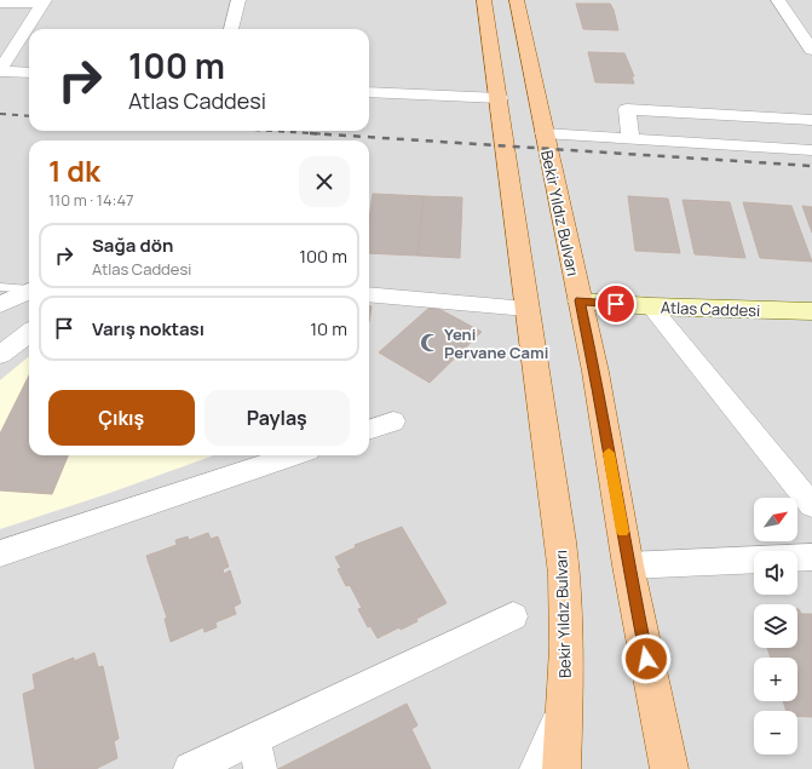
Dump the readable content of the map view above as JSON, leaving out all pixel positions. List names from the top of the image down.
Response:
{
  "streets": {
    "main road": ["Bekir Yıldız Bulvarı"],
    "street": ["Atlas Caddesi"]
  },
  "crossings": [
    ["Bekir Yıldız Bulvarı", "Atlas Caddesi"]
  ],
  "places": {
    "mosque": ["Yeni Pervane Cami"]
  },
  "north": "top right",
  "page": {
    "turn": ["100 m", "Atlas Caddesi"],
    "heading": ["1 dk", "110 m · 14:47"],
    "list": [
      {
        "name": "Sağa dön",
        "note": "Atlas Caddesi",
        "value": "100 m"
      },
      {
        "name": "Varış noktası",
        "value": "10 m"
      }
    ],
    "buttons": ["Çıkış", "Paylaş"],
    "map_buttons": ["+", "−"]
  }
}
